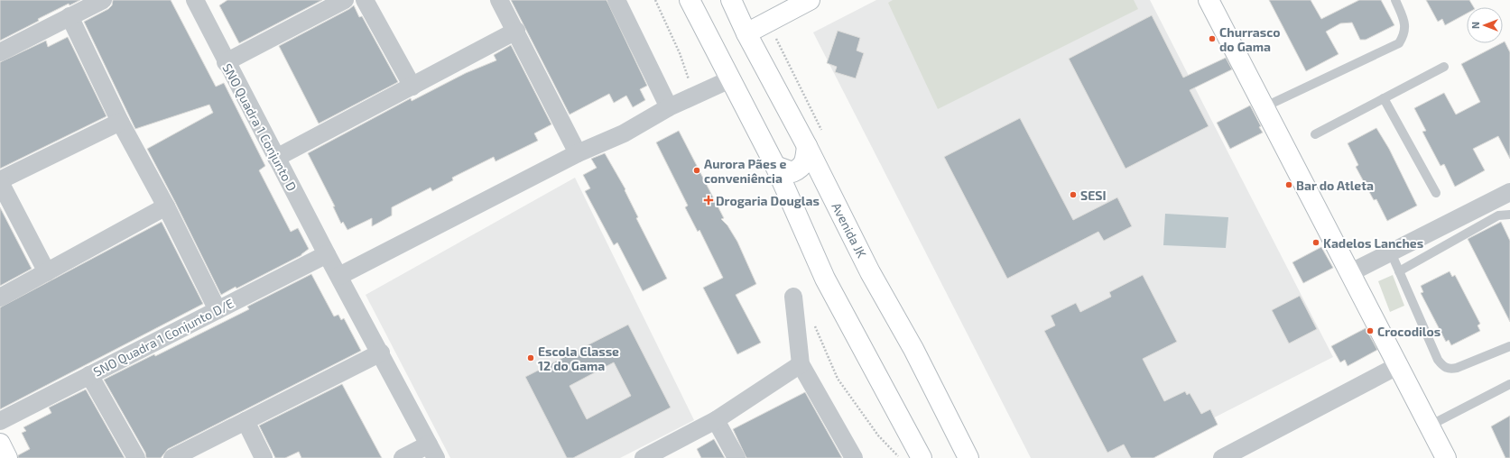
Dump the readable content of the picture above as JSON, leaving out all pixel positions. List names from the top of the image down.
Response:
{
  "streets": {
    "main road": ["Avenida JK"],
    "street": ["SNO Quadra 1 Conjunto D", "SNO Quadra 1 Conjunto D/E"]
  },
  "crossings": [
    ["SNO Quadra 1 Conjunto D", "SNO Quadra 1 Conjunto D/E"]
  ],
  "places": {
    "other": [
      "Churrasco do Gama",
      "Aurora Pães e conveniência",
      "Bar do Atleta",
      "SESI",
      "Kadelos Lanches",
      "Crocodilos",
      "Escola Classe 12 do Gama"
    ],
    "health": ["Drogaria Douglas"]
  },
  "north": "left"
}
